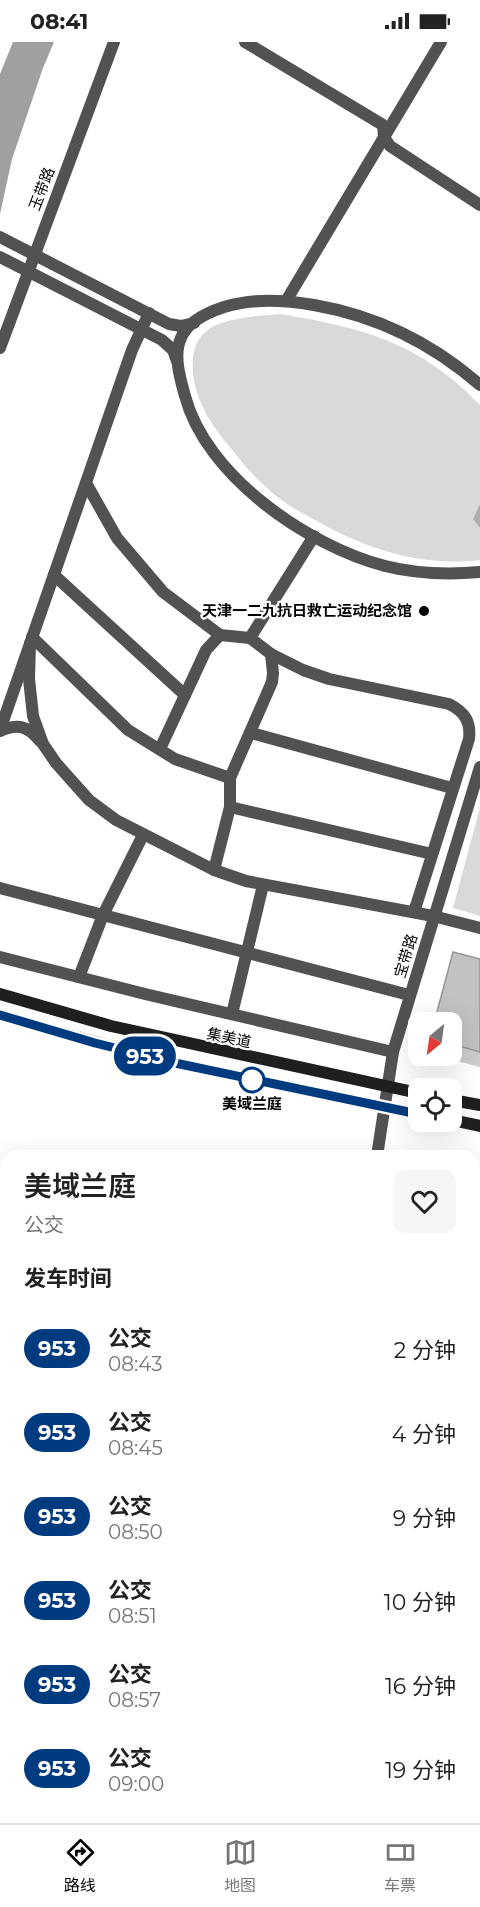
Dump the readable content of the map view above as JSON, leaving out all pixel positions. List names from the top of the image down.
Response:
{
  "streets": {
    "main road": ["集美道"],
    "street": ["玉带路", "宝带路"]
  },
  "crossings": [
    ["宝带路", "集美道"]
  ],
  "places": ["天津一二九抗日救亡运动纪念馆", "美域兰庭"],
  "lines": ["bus line 953"],
  "north": "bottom left",
  "page": {
    "status": "08:41",
    "on_map": "953",
    "heading": [
      ["美域兰庭", "公交"],
      "发车时间"
    ],
    "list": [
      {
        "mark": "953",
        "name": "公交",
        "note": "08:43",
        "value": "2 分钟"
      },
      {
        "mark": "953",
        "name": "公交",
        "note": "08:45",
        "value": "4 分钟"
      },
      {
        "mark": "953",
        "name": "公交",
        "note": "08:50",
        "value": "9 分钟"
      },
      {
        "mark": "953",
        "name": "公交",
        "note": "08:51",
        "value": "10 分钟"
      },
      {
        "mark": "953",
        "name": "公交",
        "note": "08:57",
        "value": "16 分钟"
      },
      {
        "mark": "953",
        "name": "公交",
        "note": "09:00",
        "value": "19 分钟"
      }
    ],
    "tabs": ["路线", "地图", "车票"]
  }
}
